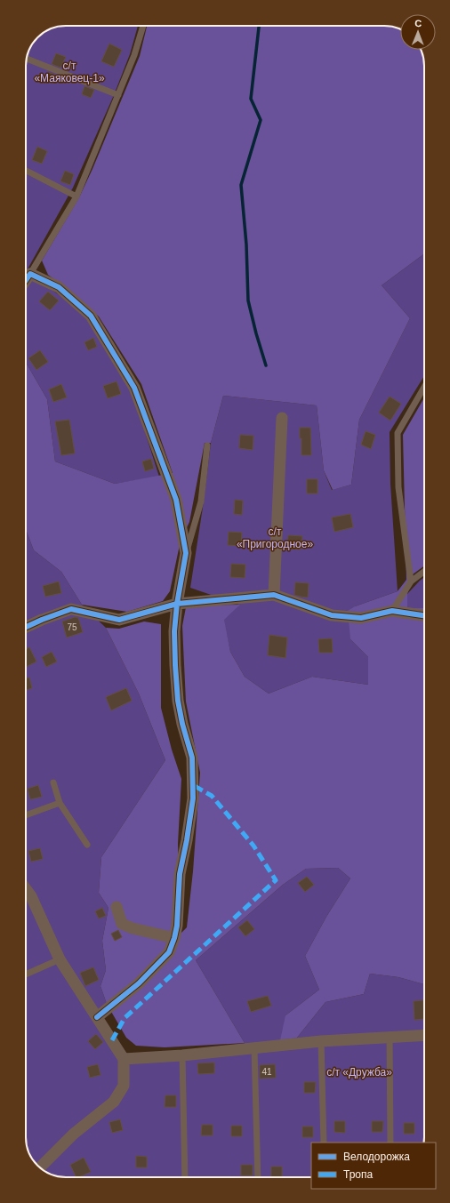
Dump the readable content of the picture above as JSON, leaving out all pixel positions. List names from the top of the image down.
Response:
{
  "parks": ["с/т «Маяковец-1»", "с/т «Пригородное»", "с/т «Дружба»"],
  "house_numbers": ["75", "41"],
  "legend": ["Велодорожка", "Тропа"],
  "north": "top"
}
